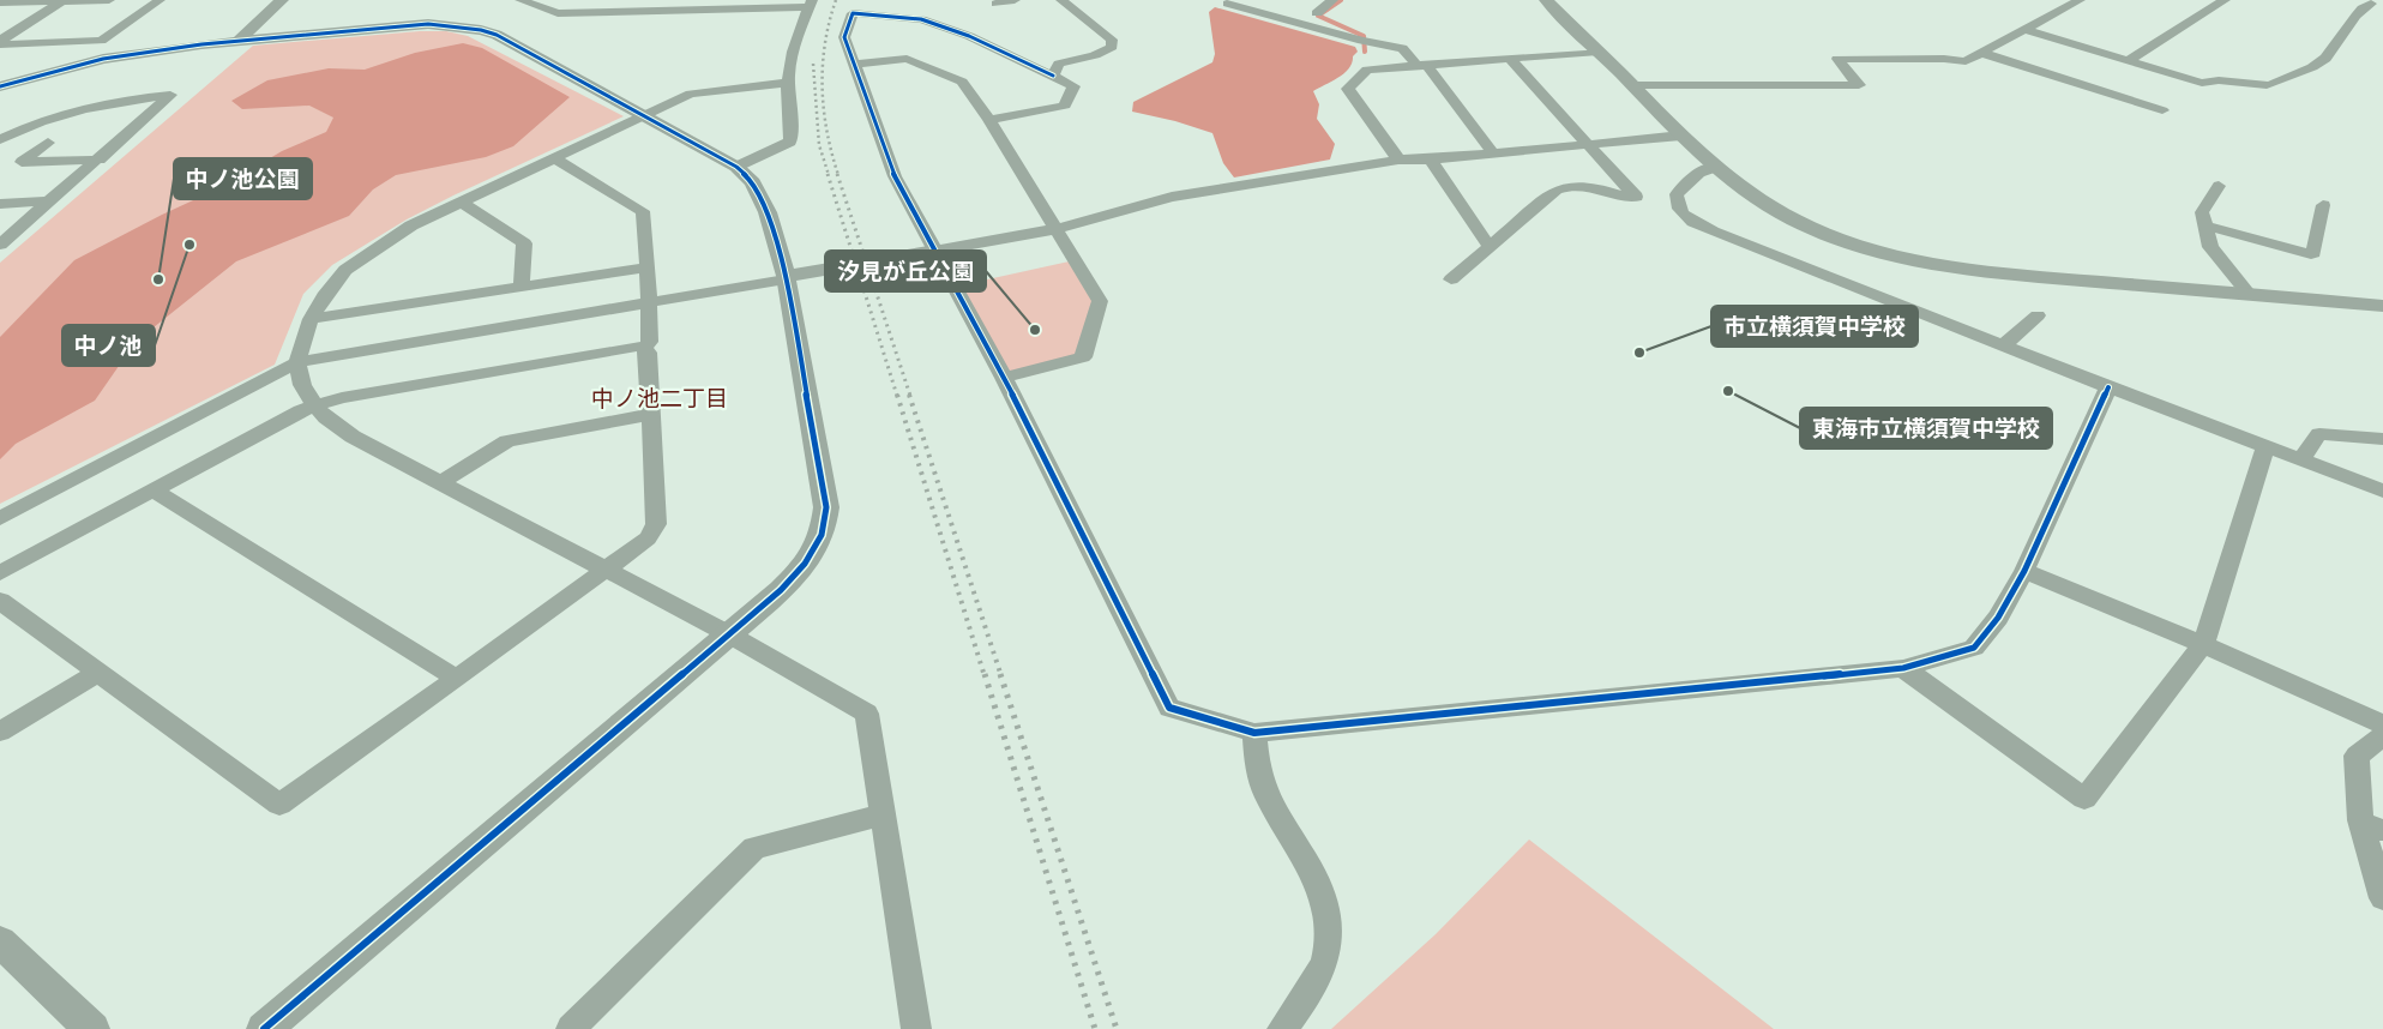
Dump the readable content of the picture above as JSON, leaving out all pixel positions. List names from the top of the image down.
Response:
{
  "districts": ["中ノ池二丁目"],
  "places": [
    "中ノ池",
    "中ノ池公園",
    "汐見が丘公園",
    "市立横須賀中学校",
    "東海市立横須賀中学校"
  ]
}
